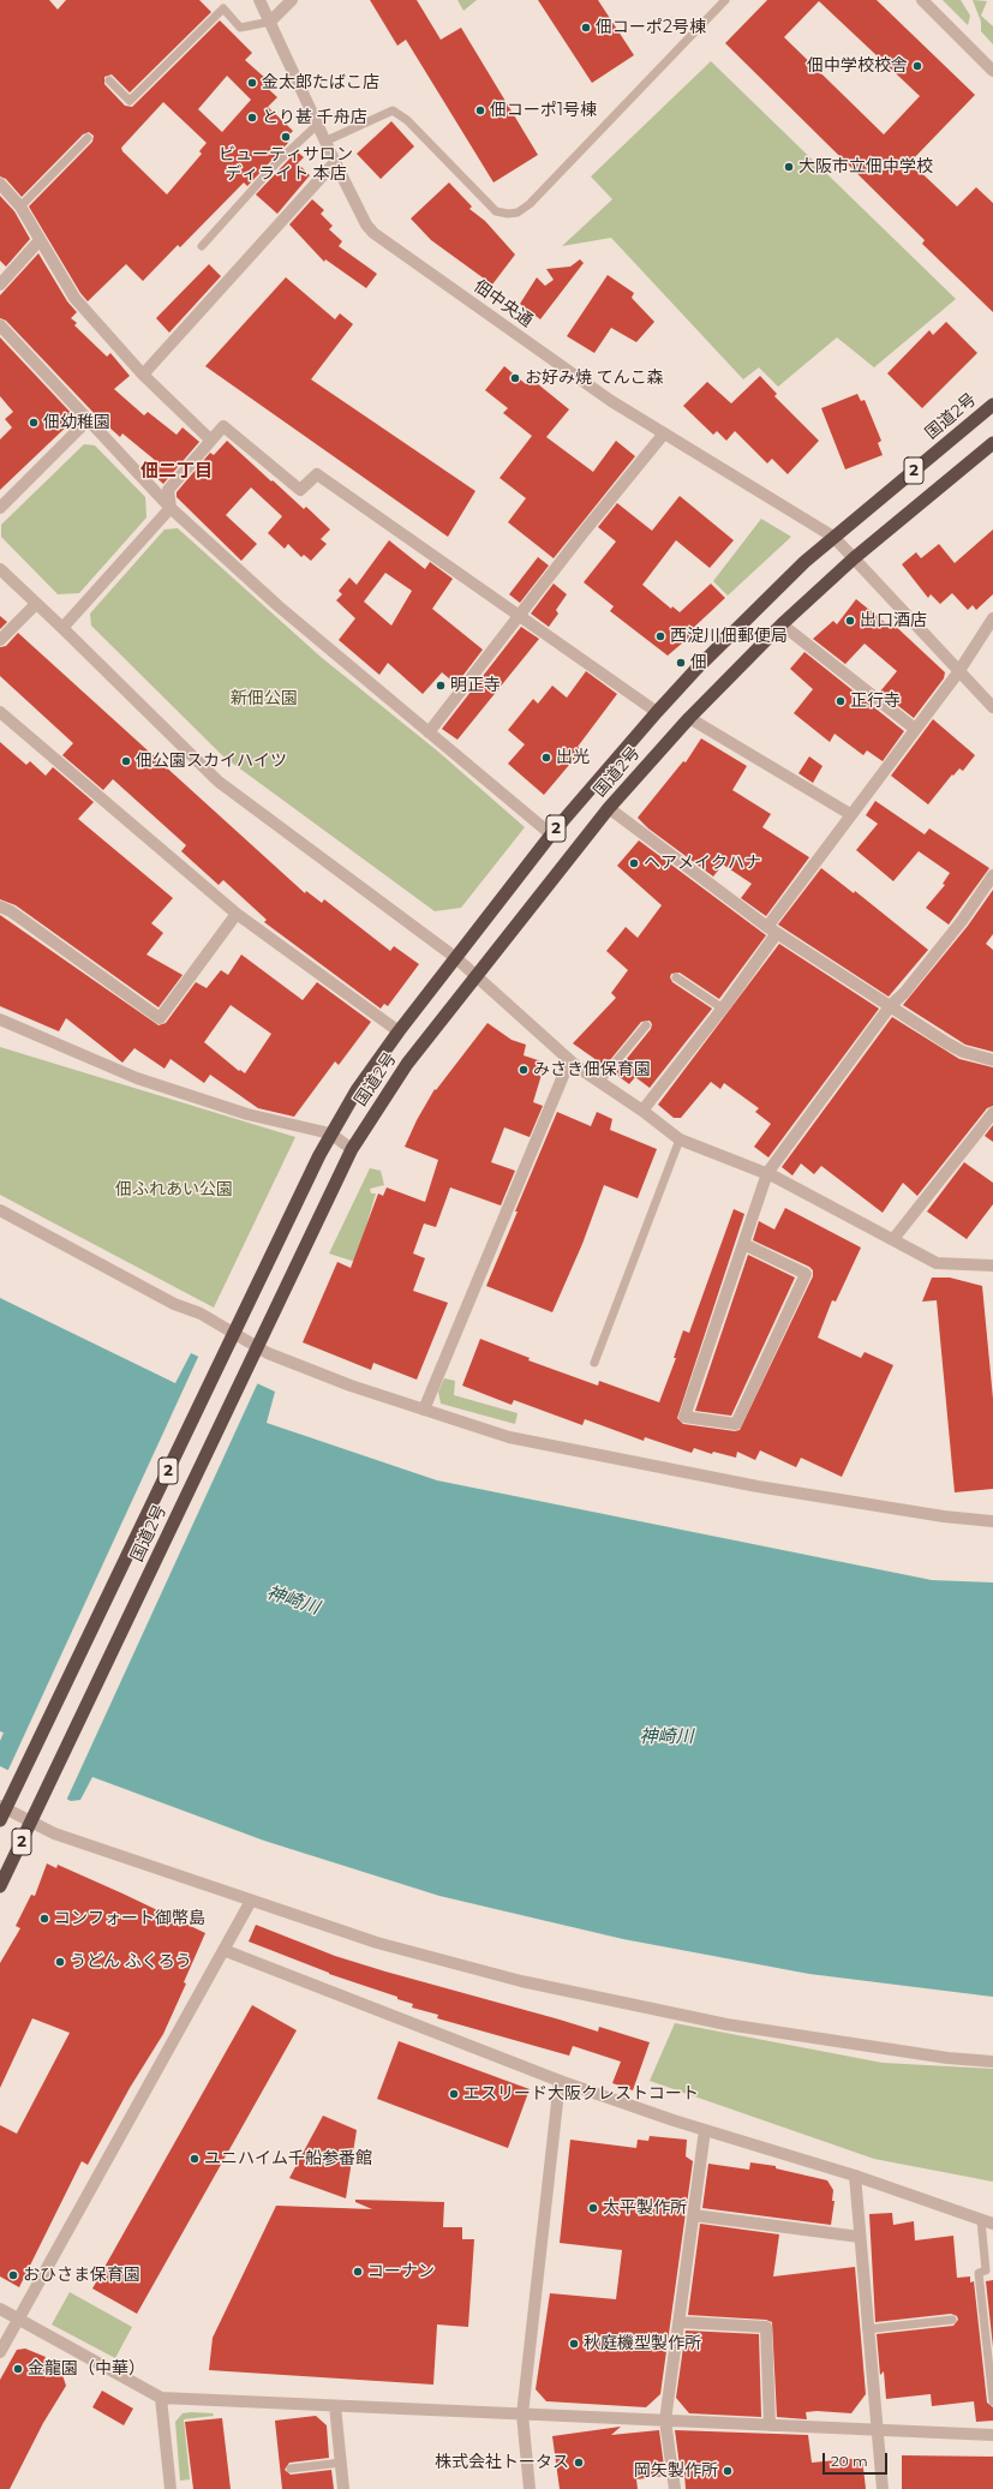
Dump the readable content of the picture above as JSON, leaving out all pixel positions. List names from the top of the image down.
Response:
{
  "streets": {
    "highway": ["国道2号", "2"],
    "street": ["佃中央通"]
  },
  "crossings": [
    ["佃中央通", "国道2号"]
  ],
  "districts": ["佃二丁目"],
  "water": ["神崎川"],
  "parks": ["新佃公園", "佃ふれあい公園"],
  "places": [
    "佃コーポ2号棟",
    "佃中学校校舎",
    "金太郎たばこ店",
    "佃コーポ1号棟",
    "とり甚 千舟店",
    "ビューティサロン ディライト 本店",
    "大阪市立佃中学校",
    "お好み焼 てんこ森",
    "佃幼稚園",
    "出口酒店",
    "西淀川佃郵便局",
    "佃",
    "明正寺",
    "正行寺",
    "出光",
    "佃公園スカイハイツ",
    "ヘアメイクハナ",
    "みさき佃保育園",
    "コンフォート御幣島",
    "うどん ふくろう",
    "エスリード大阪クレストコート",
    "ユニハイム千船参番館",
    "太平製作所",
    "コーナン",
    "おひさま保育園",
    "秋庭機型製作所",
    "金龍園（中華）",
    "株式会社トータス",
    "岡矢製作所"
  ],
  "scale_bar": "20 m"
}
